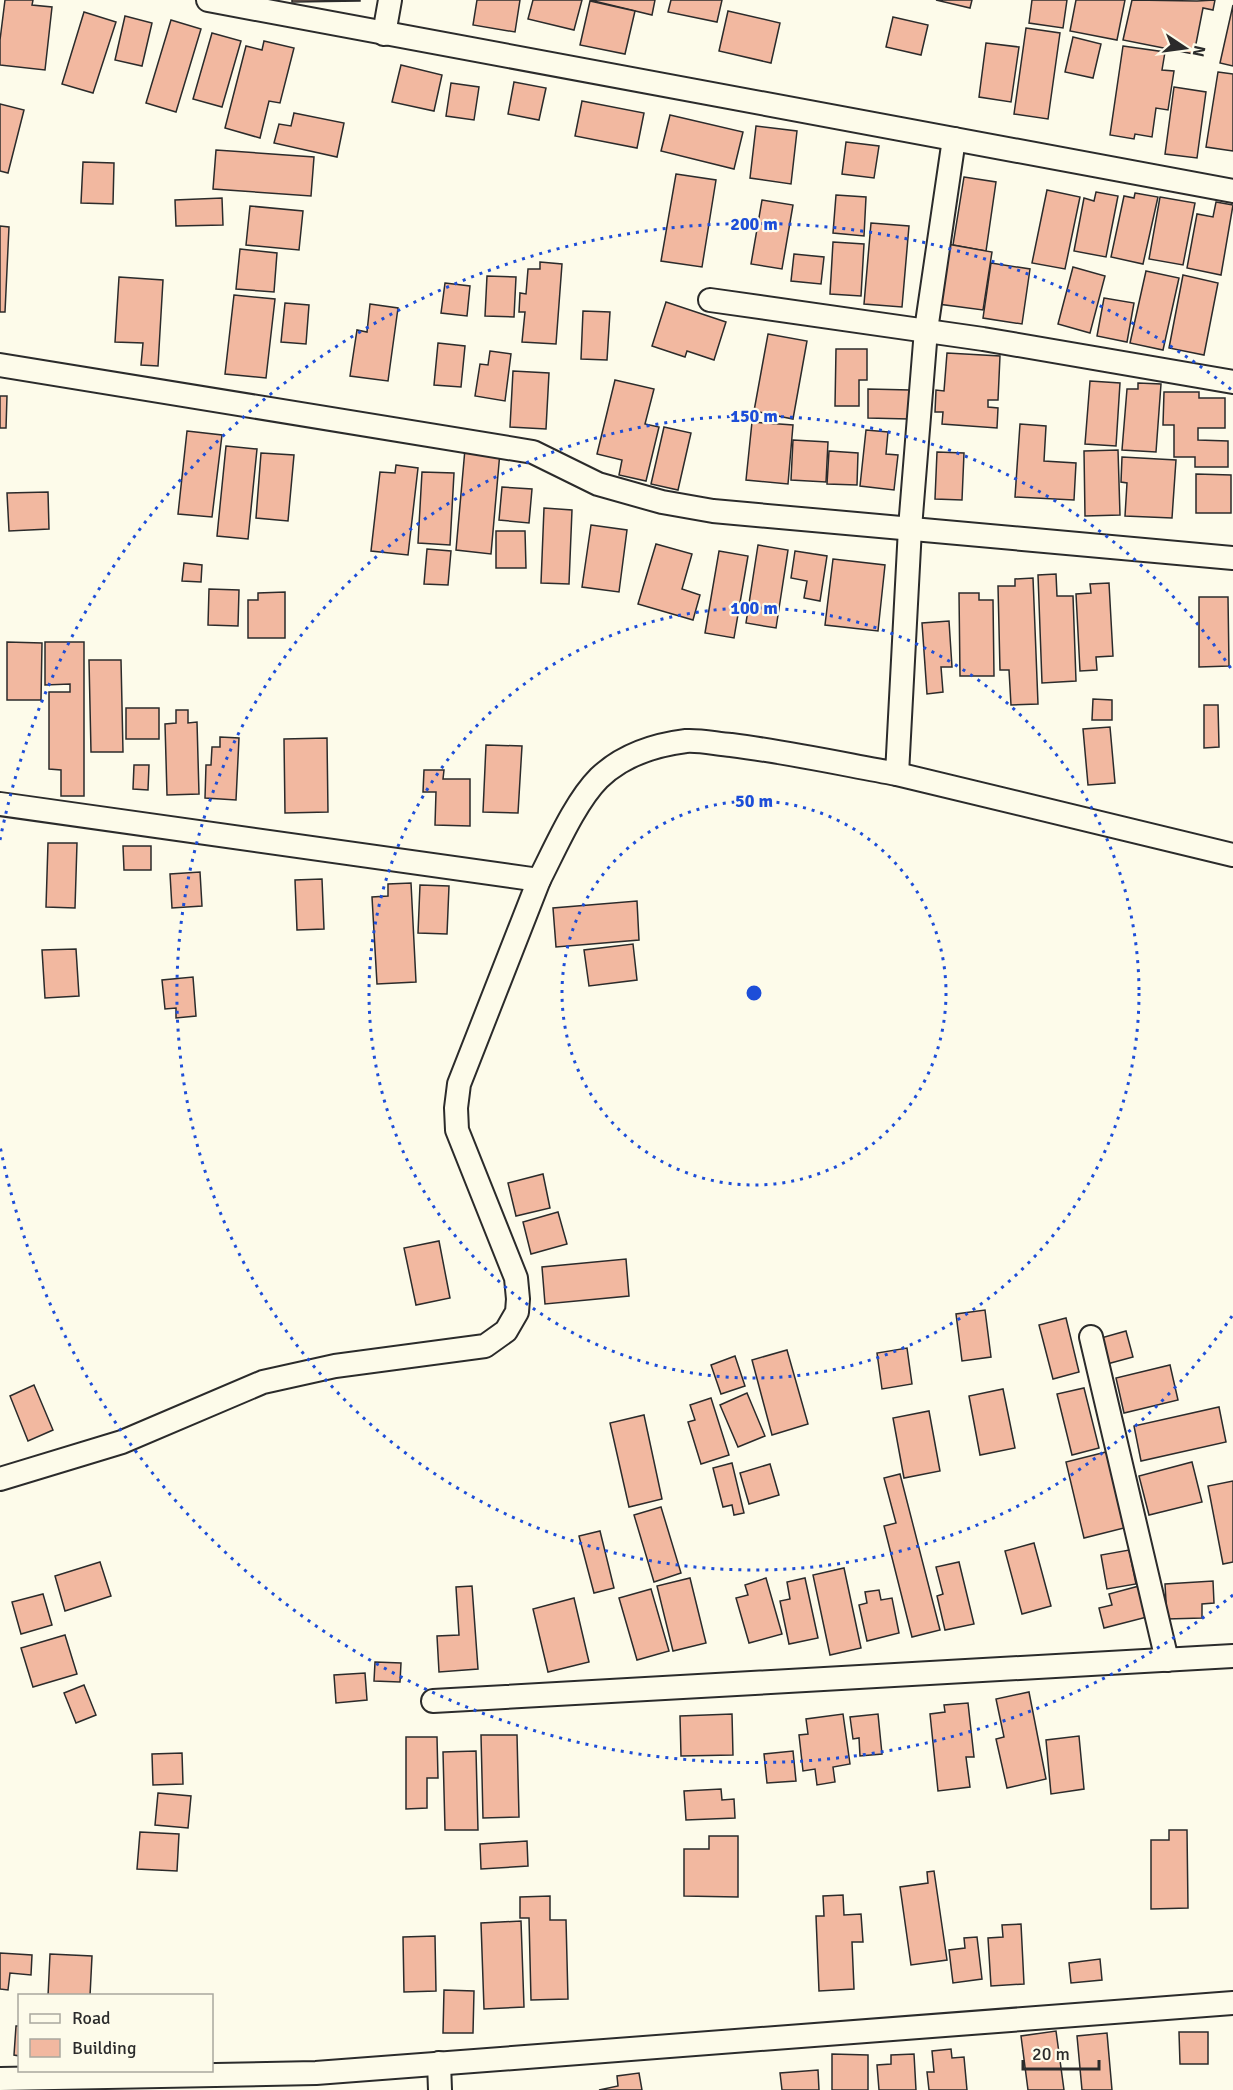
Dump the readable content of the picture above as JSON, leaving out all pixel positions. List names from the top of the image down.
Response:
{
  "legend": ["Road", "Building"],
  "scale_bar": "20 m",
  "north": "right",
  "rings": [
    "200 m",
    "150 m",
    "100 m",
    "50 m"
  ]
}
